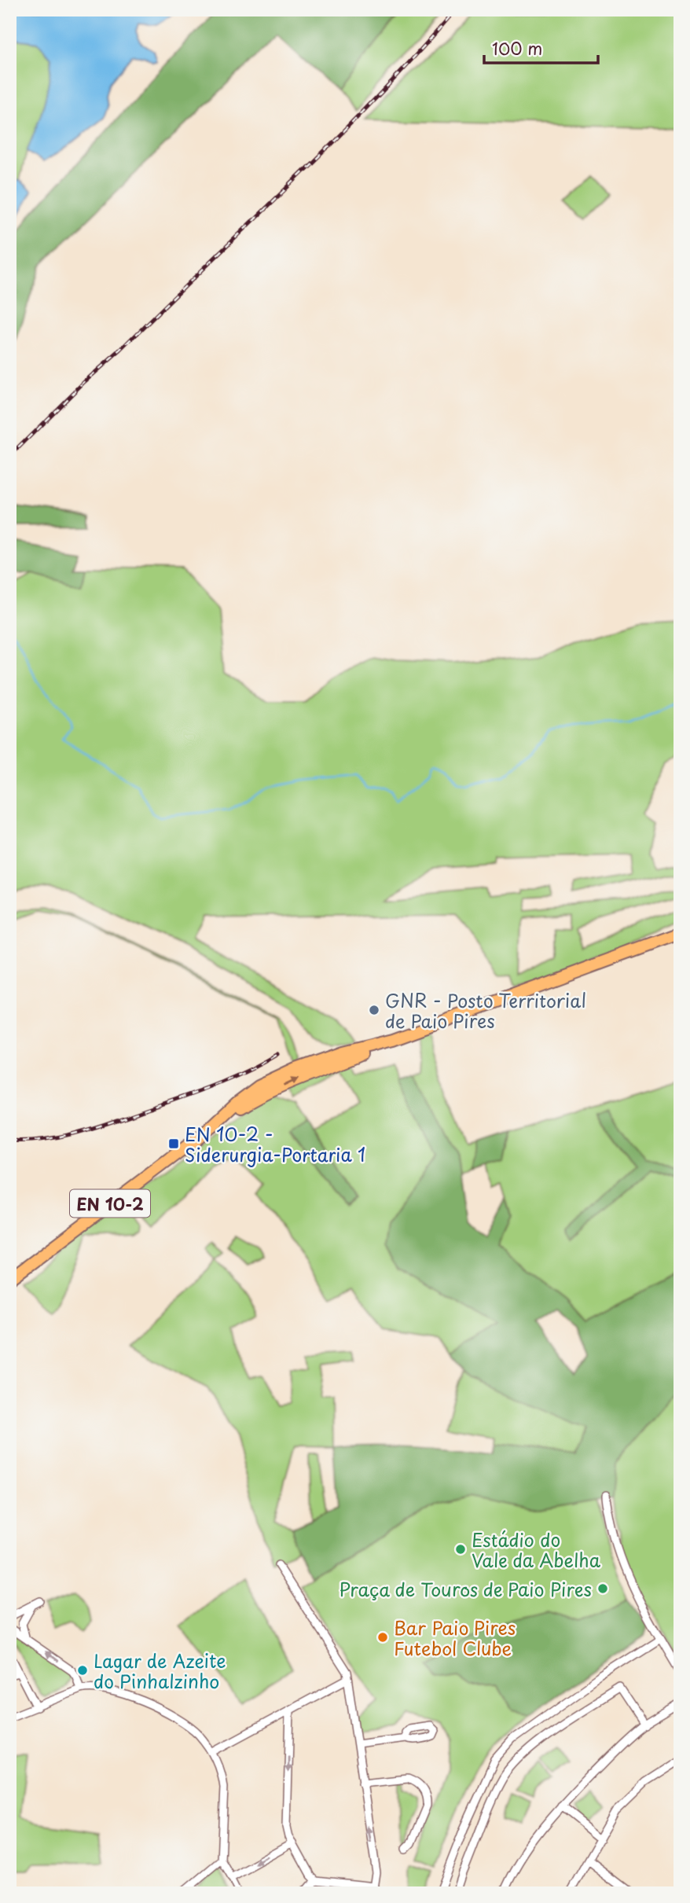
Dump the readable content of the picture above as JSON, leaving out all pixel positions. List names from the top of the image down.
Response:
{
  "streets": {
    "main road": ["EN 10-2"]
  },
  "places": {
    "other": [
      "GNR - Posto Territorial de Paio Pires",
      "Estádio do Vale da Abelha",
      "Praça de Touros de Paio Pires",
      "Bar Paio Pires Futebol Clube",
      "Lagar de Azeite do Pinhalzinho"
    ],
    "transit": ["EN 10-2 - Siderurgia-Portaria 1"]
  },
  "scale_bar": "100 m"
}
